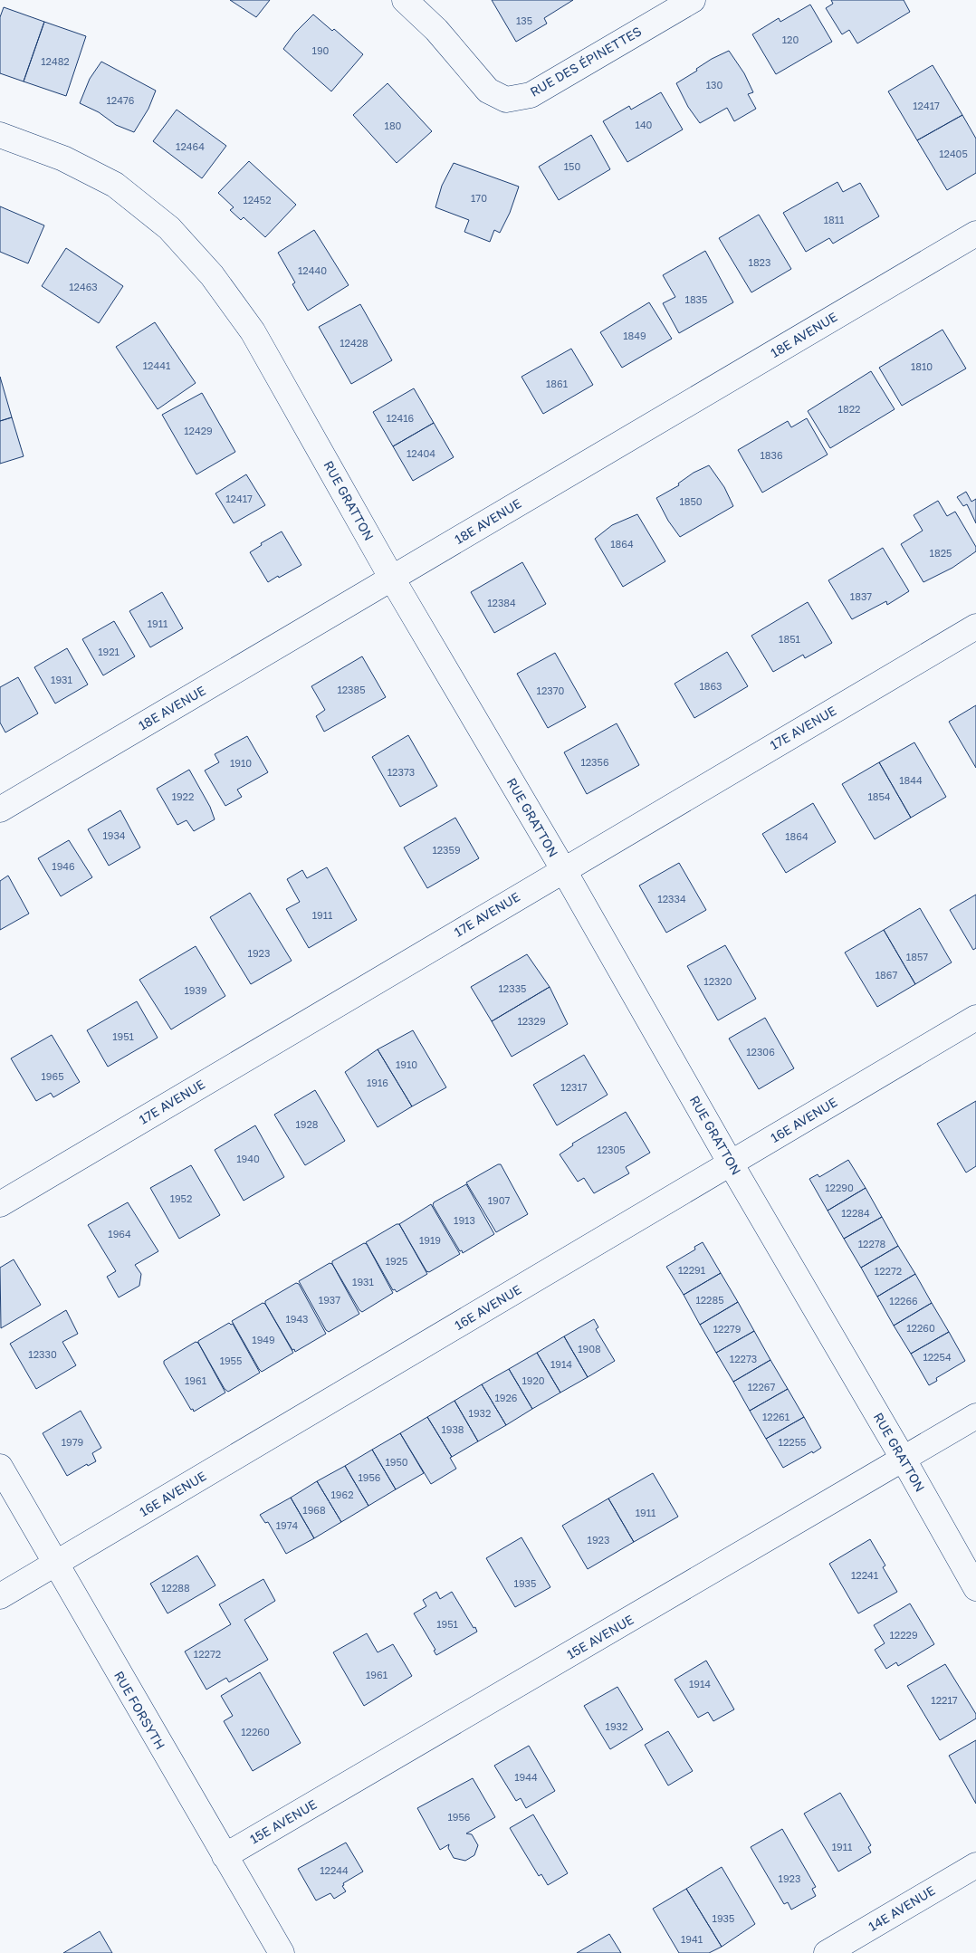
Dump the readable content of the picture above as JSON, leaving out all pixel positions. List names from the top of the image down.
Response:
{
  "streets": {
    "street": [
      "RUE DES ÉPINETTES",
      "18E AVENUE",
      "RUE GRATTON",
      "17E AVENUE",
      "16E AVENUE",
      "15E AVENUE",
      "RUE FORSYTH",
      "14E AVENUE"
    ]
  },
  "crossings": [
    ["18E AVENUE", "RUE GRATTON"],
    ["RUE GRATTON", "17E AVENUE"],
    ["RUE GRATTON", "16E AVENUE"],
    ["RUE GRATTON", "15E AVENUE"],
    ["16E AVENUE", "RUE FORSYTH"],
    ["15E AVENUE", "RUE FORSYTH"]
  ],
  "house_numbers": [
    "135",
    "120",
    "190",
    "12482",
    "130",
    "12476",
    "12417",
    "140",
    "180",
    "12464",
    "12405",
    "150",
    "170",
    "12452",
    "1811",
    "1823",
    "12440",
    "12463",
    "1835",
    "1849",
    "12428",
    "12441",
    "1810",
    "1861",
    "1822",
    "12416",
    "12429",
    "12404",
    "1836",
    "12417",
    "1850",
    "1864",
    "1825",
    "1837",
    "12384",
    "1911",
    "1851",
    "1921",
    "1931",
    "1863",
    "12385",
    "12370",
    "12356",
    "1910",
    "12373",
    "1844",
    "1922",
    "1854",
    "1934",
    "1864",
    "12359",
    "1946",
    "12334",
    "1911",
    "1923",
    "1857",
    "1867",
    "12320",
    "12335",
    "1939",
    "12329",
    "1951",
    "12306",
    "1910",
    "1965",
    "1916",
    "12317",
    "1928",
    "12305",
    "1940",
    "12290",
    "1952",
    "1907",
    "12284",
    "1913",
    "1964",
    "1919",
    "12278",
    "1925",
    "12291",
    "12272",
    "1931",
    "1937",
    "12285",
    "12266",
    "1943",
    "12260",
    "12279",
    "1949",
    "1908",
    "12330",
    "12254",
    "12273",
    "1955",
    "1914",
    "1961",
    "1920",
    "12267",
    "1926",
    "1932",
    "12261",
    "1938",
    "1979",
    "12255",
    "1950",
    "1956",
    "1962",
    "1968",
    "1911",
    "1974",
    "1923",
    "12241",
    "1935",
    "12288",
    "1951",
    "12229",
    "12272",
    "1961",
    "1914",
    "12217",
    "1932",
    "12260",
    "1944",
    "1956",
    "1911",
    "12244",
    "1923",
    "1935",
    "1941"
  ]
}
